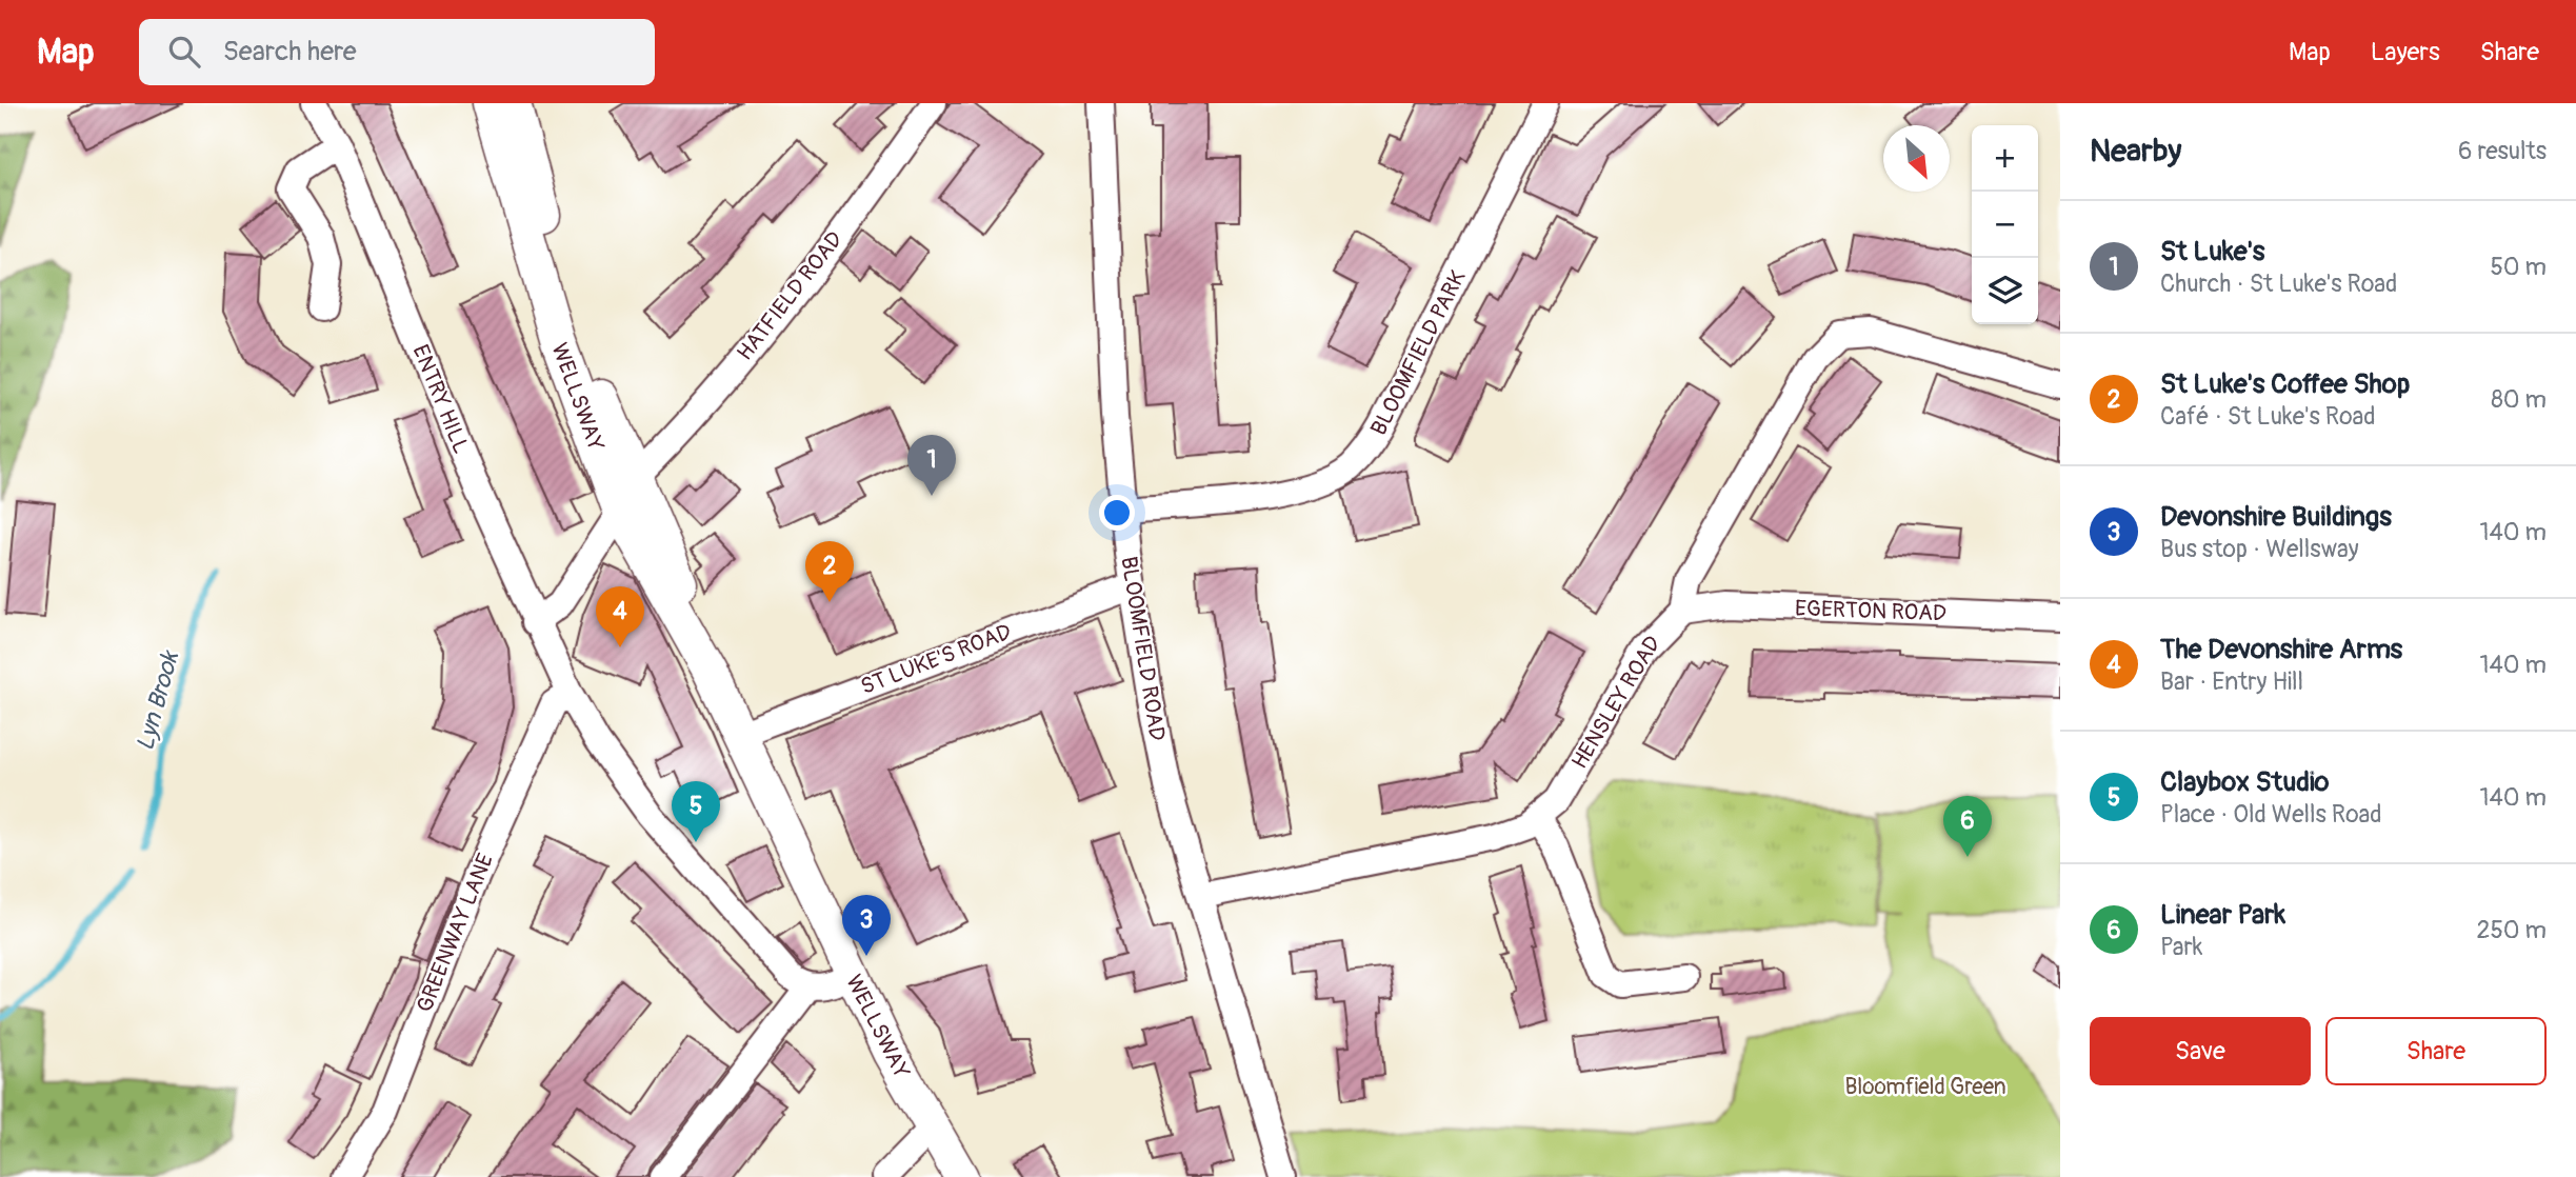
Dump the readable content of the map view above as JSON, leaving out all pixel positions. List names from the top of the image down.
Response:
{
  "streets": {
    "main road": ["WELLSWAY"],
    "street": [
      "HATFIELD ROAD",
      "BLOOMFIELD PARK",
      "ENTRY HILL",
      "EGERTON ROAD",
      "BLOOMFIELD ROAD",
      "ST LUKE'S ROAD",
      "HENSLEY ROAD",
      "GREENWAY LANE"
    ]
  },
  "crossings": [
    ["HATFIELD ROAD", "WELLSWAY"],
    ["BLOOMFIELD PARK", "BLOOMFIELD ROAD"],
    ["WELLSWAY", "ST LUKE'S ROAD"],
    ["ENTRY HILL", "GREENWAY LANE"],
    ["EGERTON ROAD", "HENSLEY ROAD"],
    ["BLOOMFIELD ROAD", "ST LUKE'S ROAD"],
    ["BLOOMFIELD ROAD", "HENSLEY ROAD"]
  ],
  "water": ["Lyn Brook"],
  "parks": ["Bloomfield Green"],
  "north": "bottom right",
  "page": {
    "header": "Map",
    "search": "Search here",
    "nav": ["Map", "Layers", "Share"],
    "heading": ["Nearby", "6 results"],
    "map_buttons": ["+", "−"],
    "list": [
      {
        "mark": "1",
        "name": "St Luke's",
        "note": "Church · St Luke's Road",
        "value": "50 m"
      },
      {
        "mark": "2",
        "name": "St Luke's Coffee Shop",
        "note": "Café · St Luke's Road",
        "value": "80 m"
      },
      {
        "mark": "3",
        "name": "Devonshire Buildings",
        "note": "Bus stop · Wellsway",
        "value": "140 m"
      },
      {
        "mark": "4",
        "name": "The Devonshire Arms",
        "note": "Bar · Entry Hill",
        "value": "140 m"
      },
      {
        "mark": "5",
        "name": "Claybox Studio",
        "note": "Place · Old Wells Road",
        "value": "140 m"
      },
      {
        "mark": "6",
        "name": "Linear Park",
        "note": "Park",
        "value": "250 m"
      }
    ],
    "pins": [
      "1",
      "2",
      "4",
      "5",
      "6",
      "3"
    ],
    "buttons": ["Save", "Share"]
  }
}
